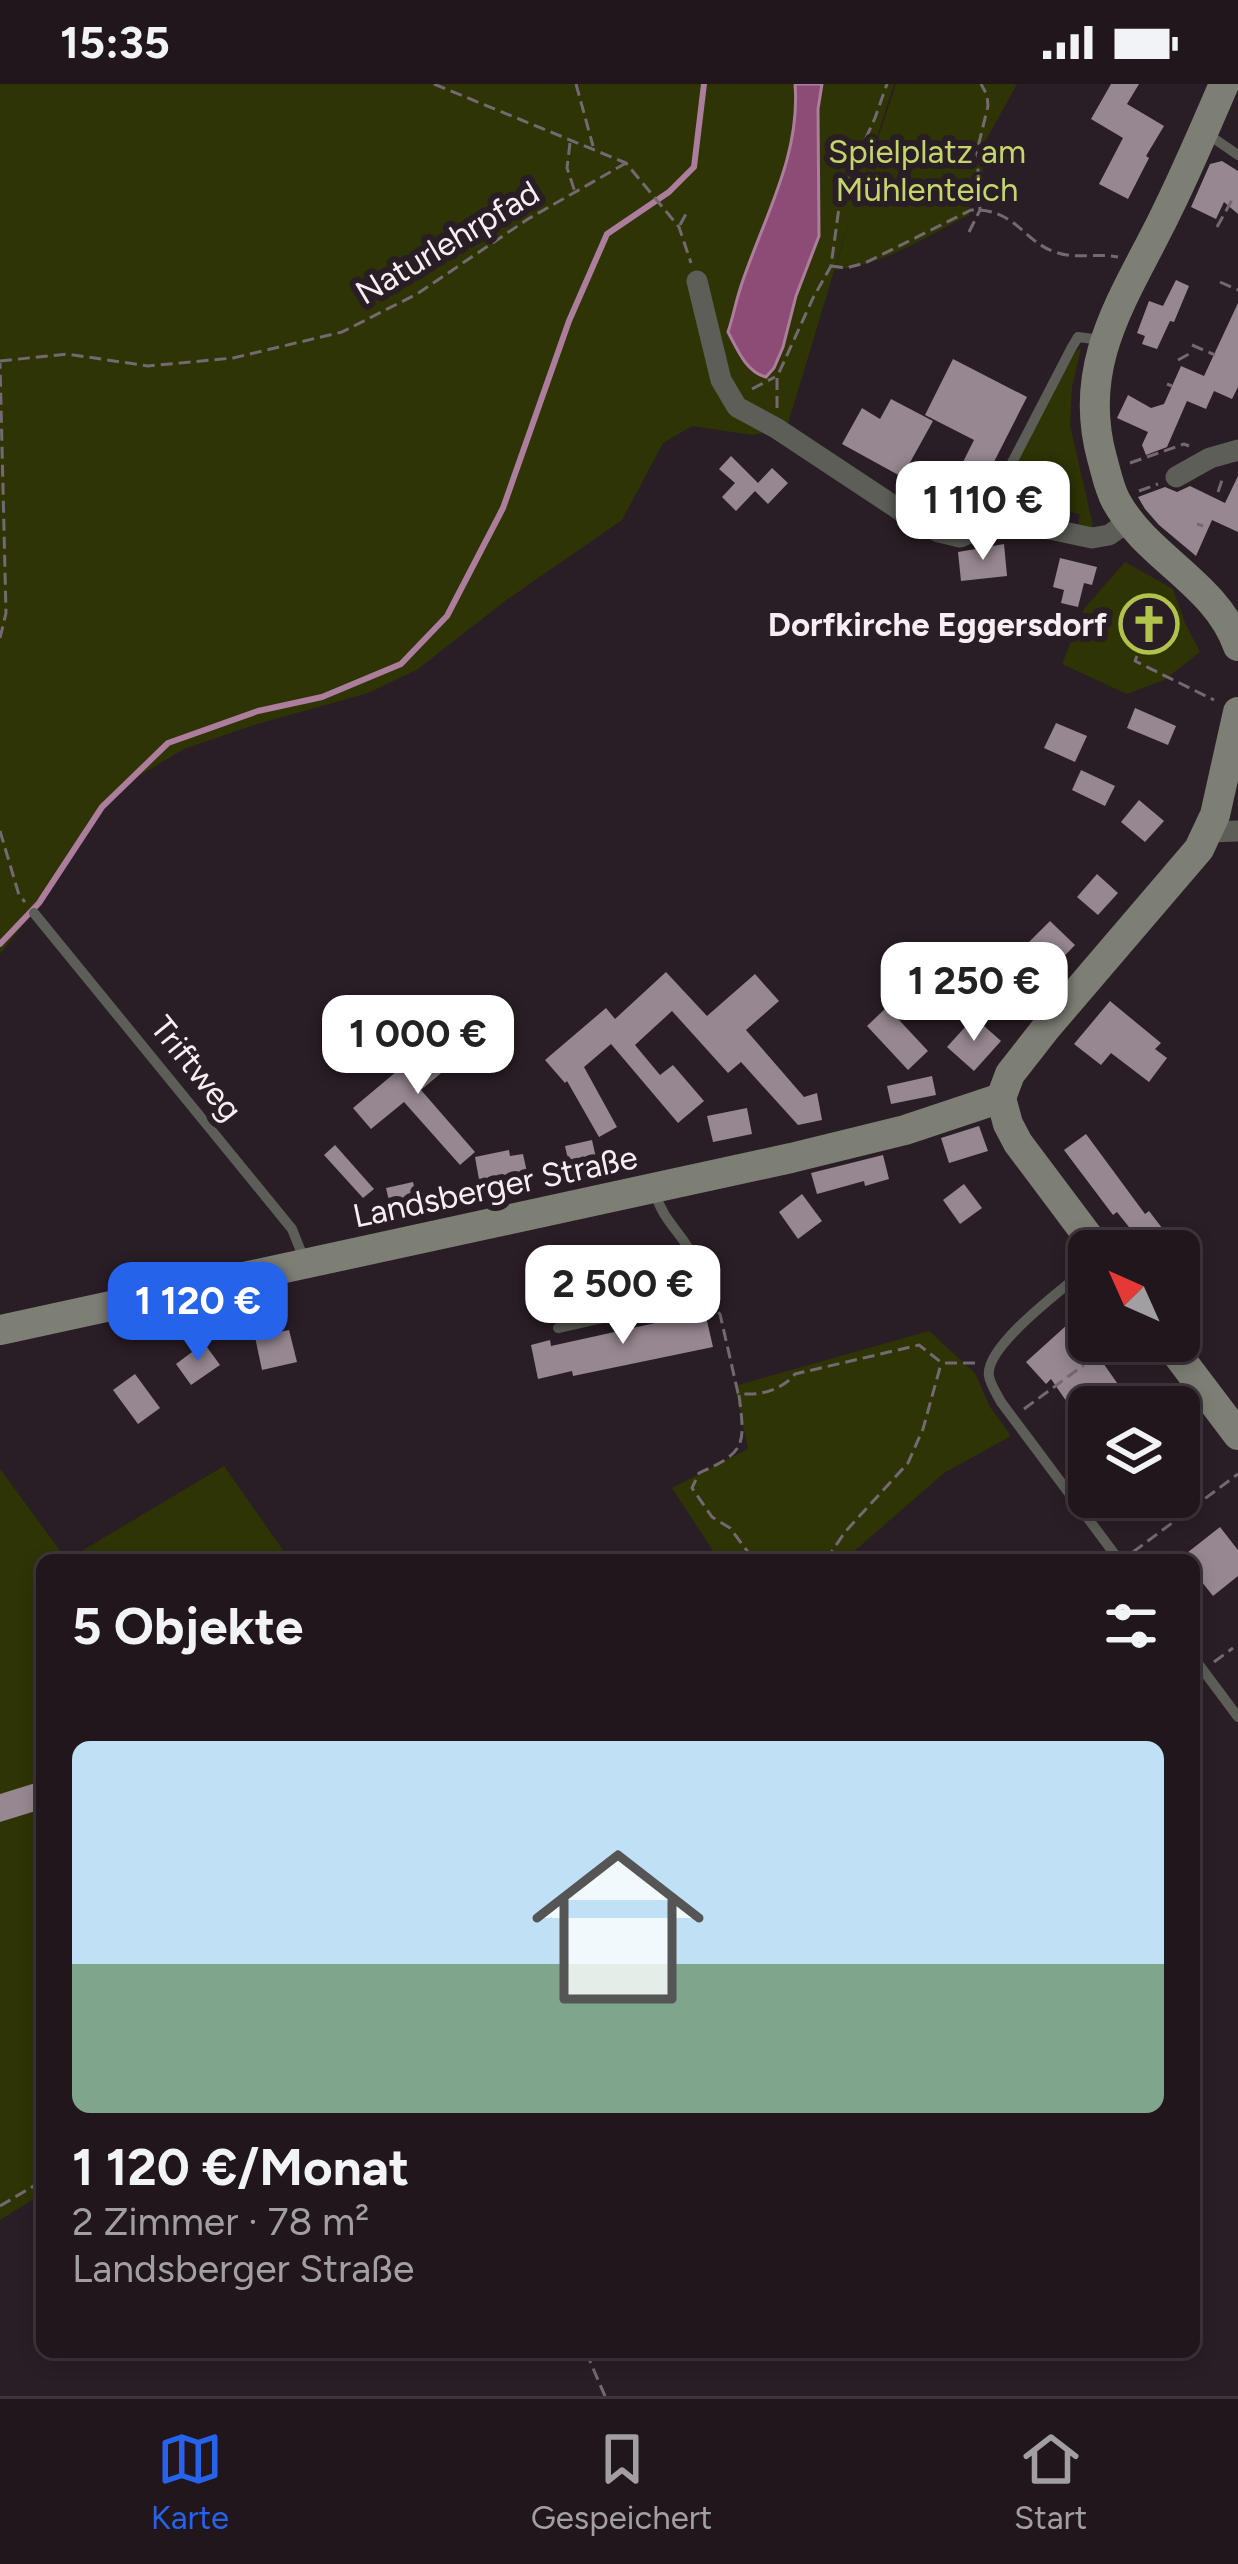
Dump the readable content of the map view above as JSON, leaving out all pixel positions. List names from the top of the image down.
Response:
{
  "streets": {
    "main road": ["Landsberger Straße"],
    "lane": ["Triftweg"],
    "path": ["Naturlehrpfad"]
  },
  "crossings": [
    ["Triftweg", "Landsberger Straße"]
  ],
  "parks": ["Spielplatz am Mühlenteich"],
  "places": {
    "church": ["Dorfkirche Eggersdorf"]
  },
  "north": "top left",
  "page": {
    "status": "15:35",
    "price": [
      "1 110 €",
      "1 250 €",
      "1 000 €",
      "2 500 €",
      "1 120 €"
    ],
    "heading": "5 Objekte",
    "list": [
      {
        "name": "1 120 €/Monat",
        "note": "2 Zimmer · 78 m² · Landsberger Straße"
      }
    ],
    "tabs": ["Karte", "Gespeichert", "Start"]
  }
}
